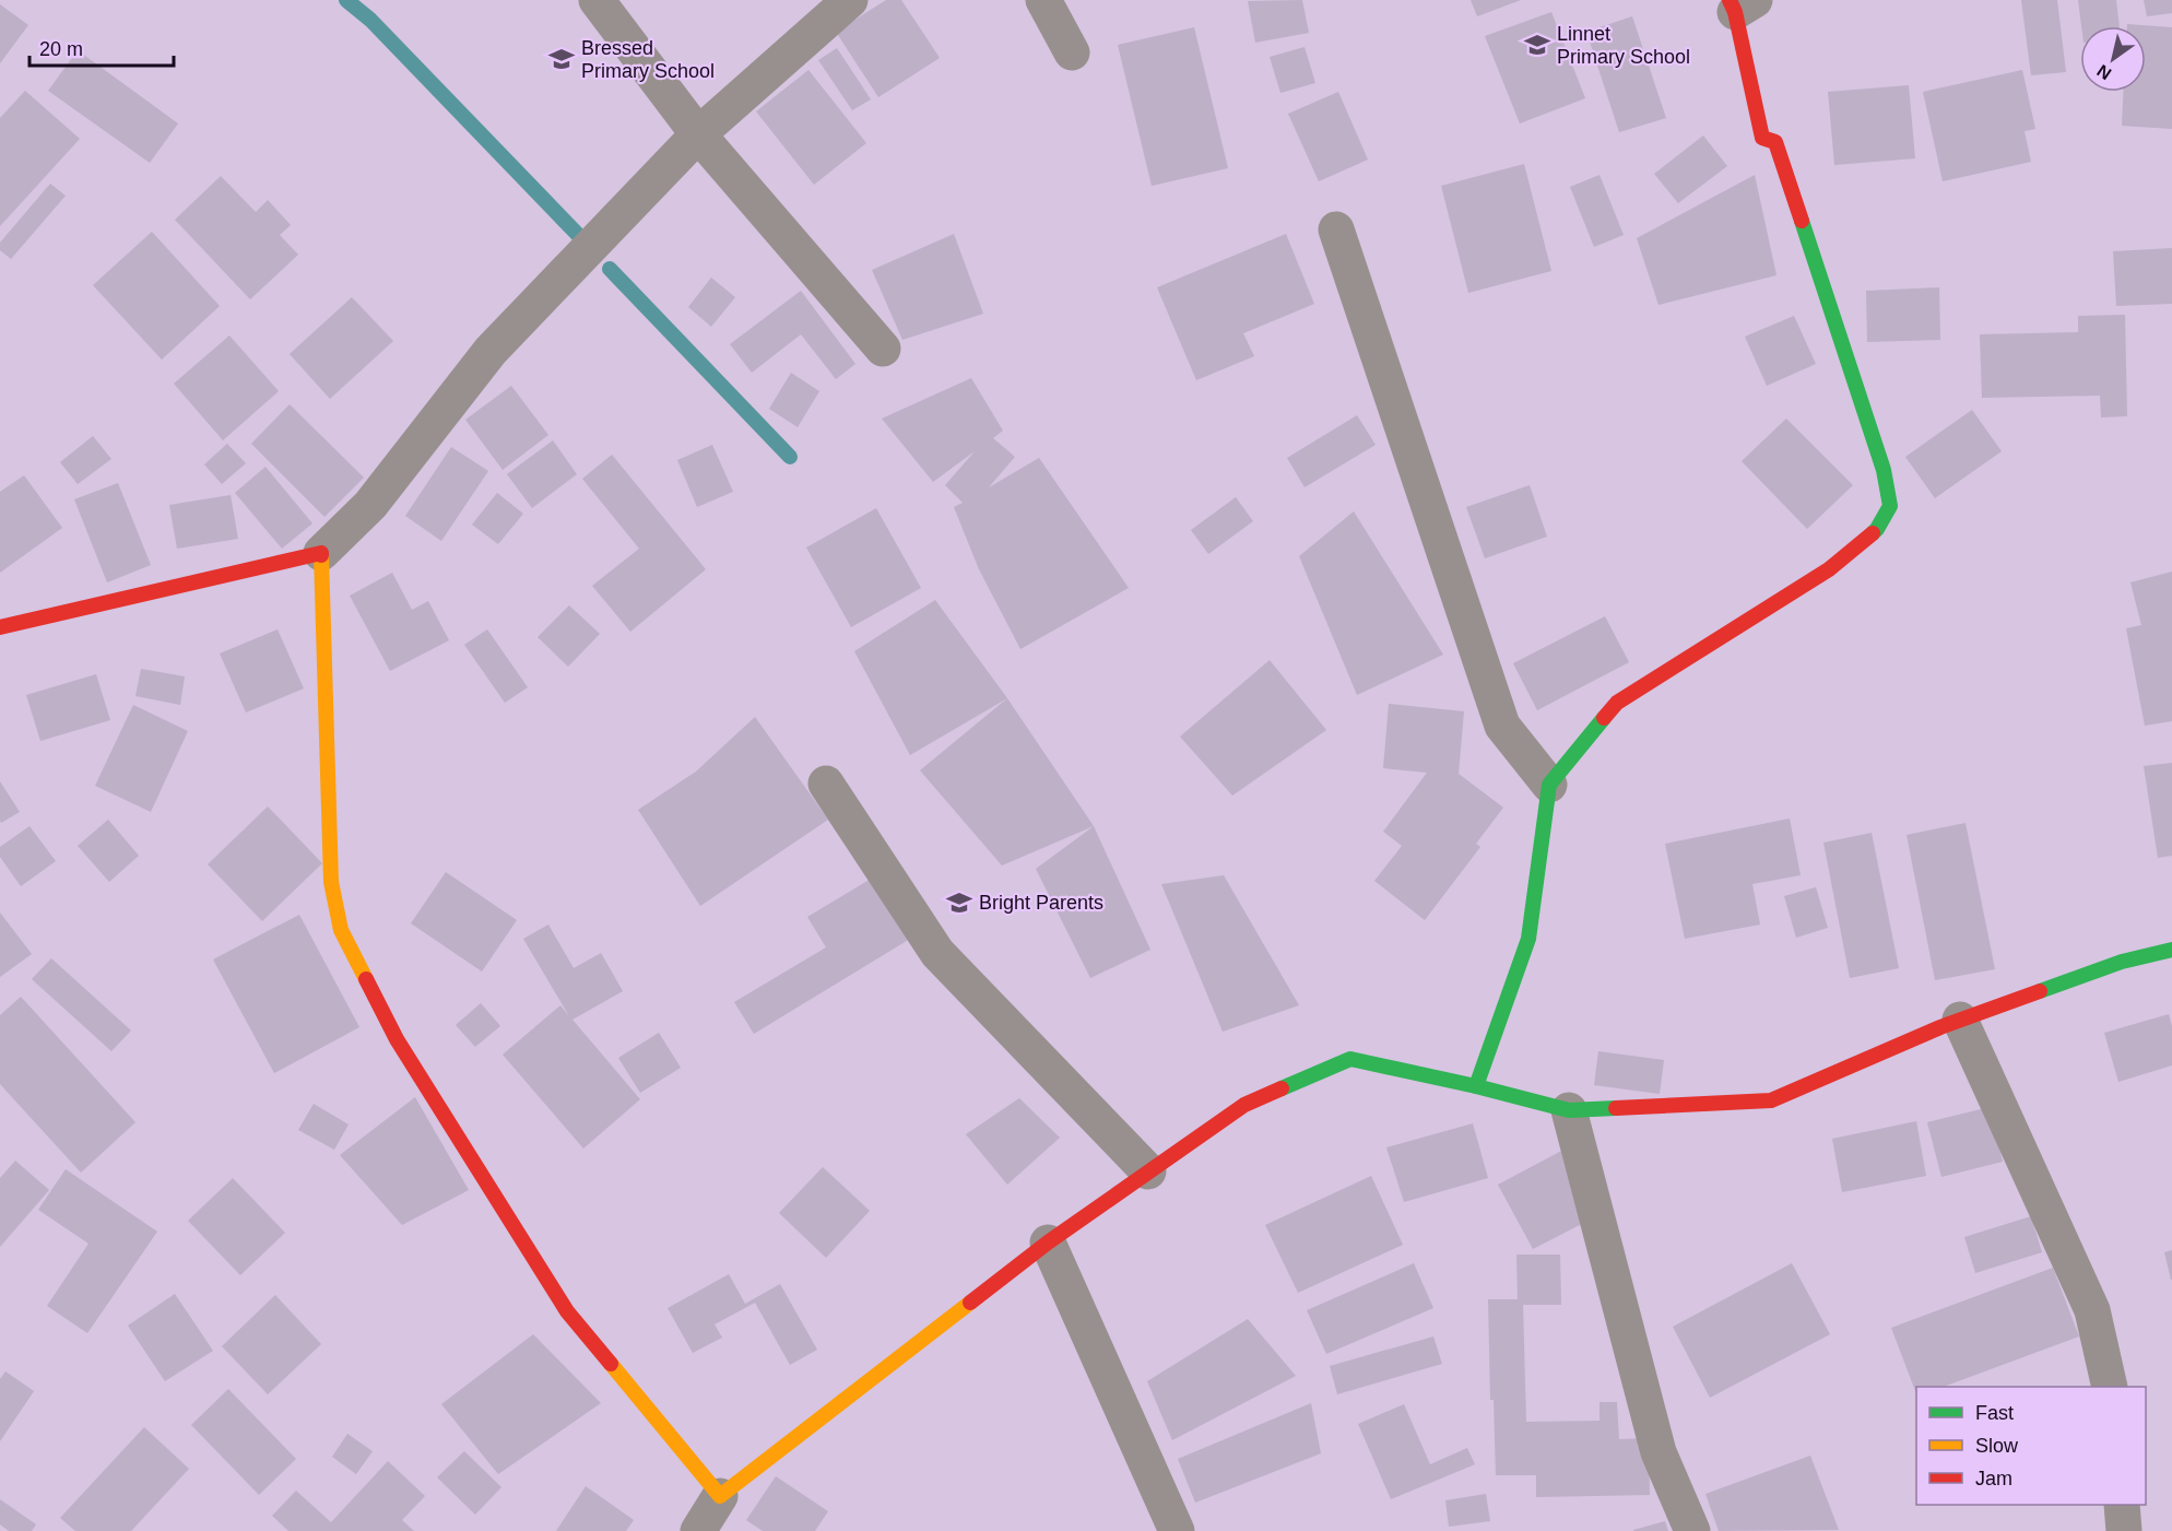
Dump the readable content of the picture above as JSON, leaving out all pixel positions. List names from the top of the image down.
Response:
{
  "places": {
    "school or university": ["Linnet Primary School", "Bressed Primary School", "Bright Parents"]
  },
  "legend": ["Fast", "Slow", "Jam"],
  "scale_bar": "20 m",
  "north": "bottom left"
}
